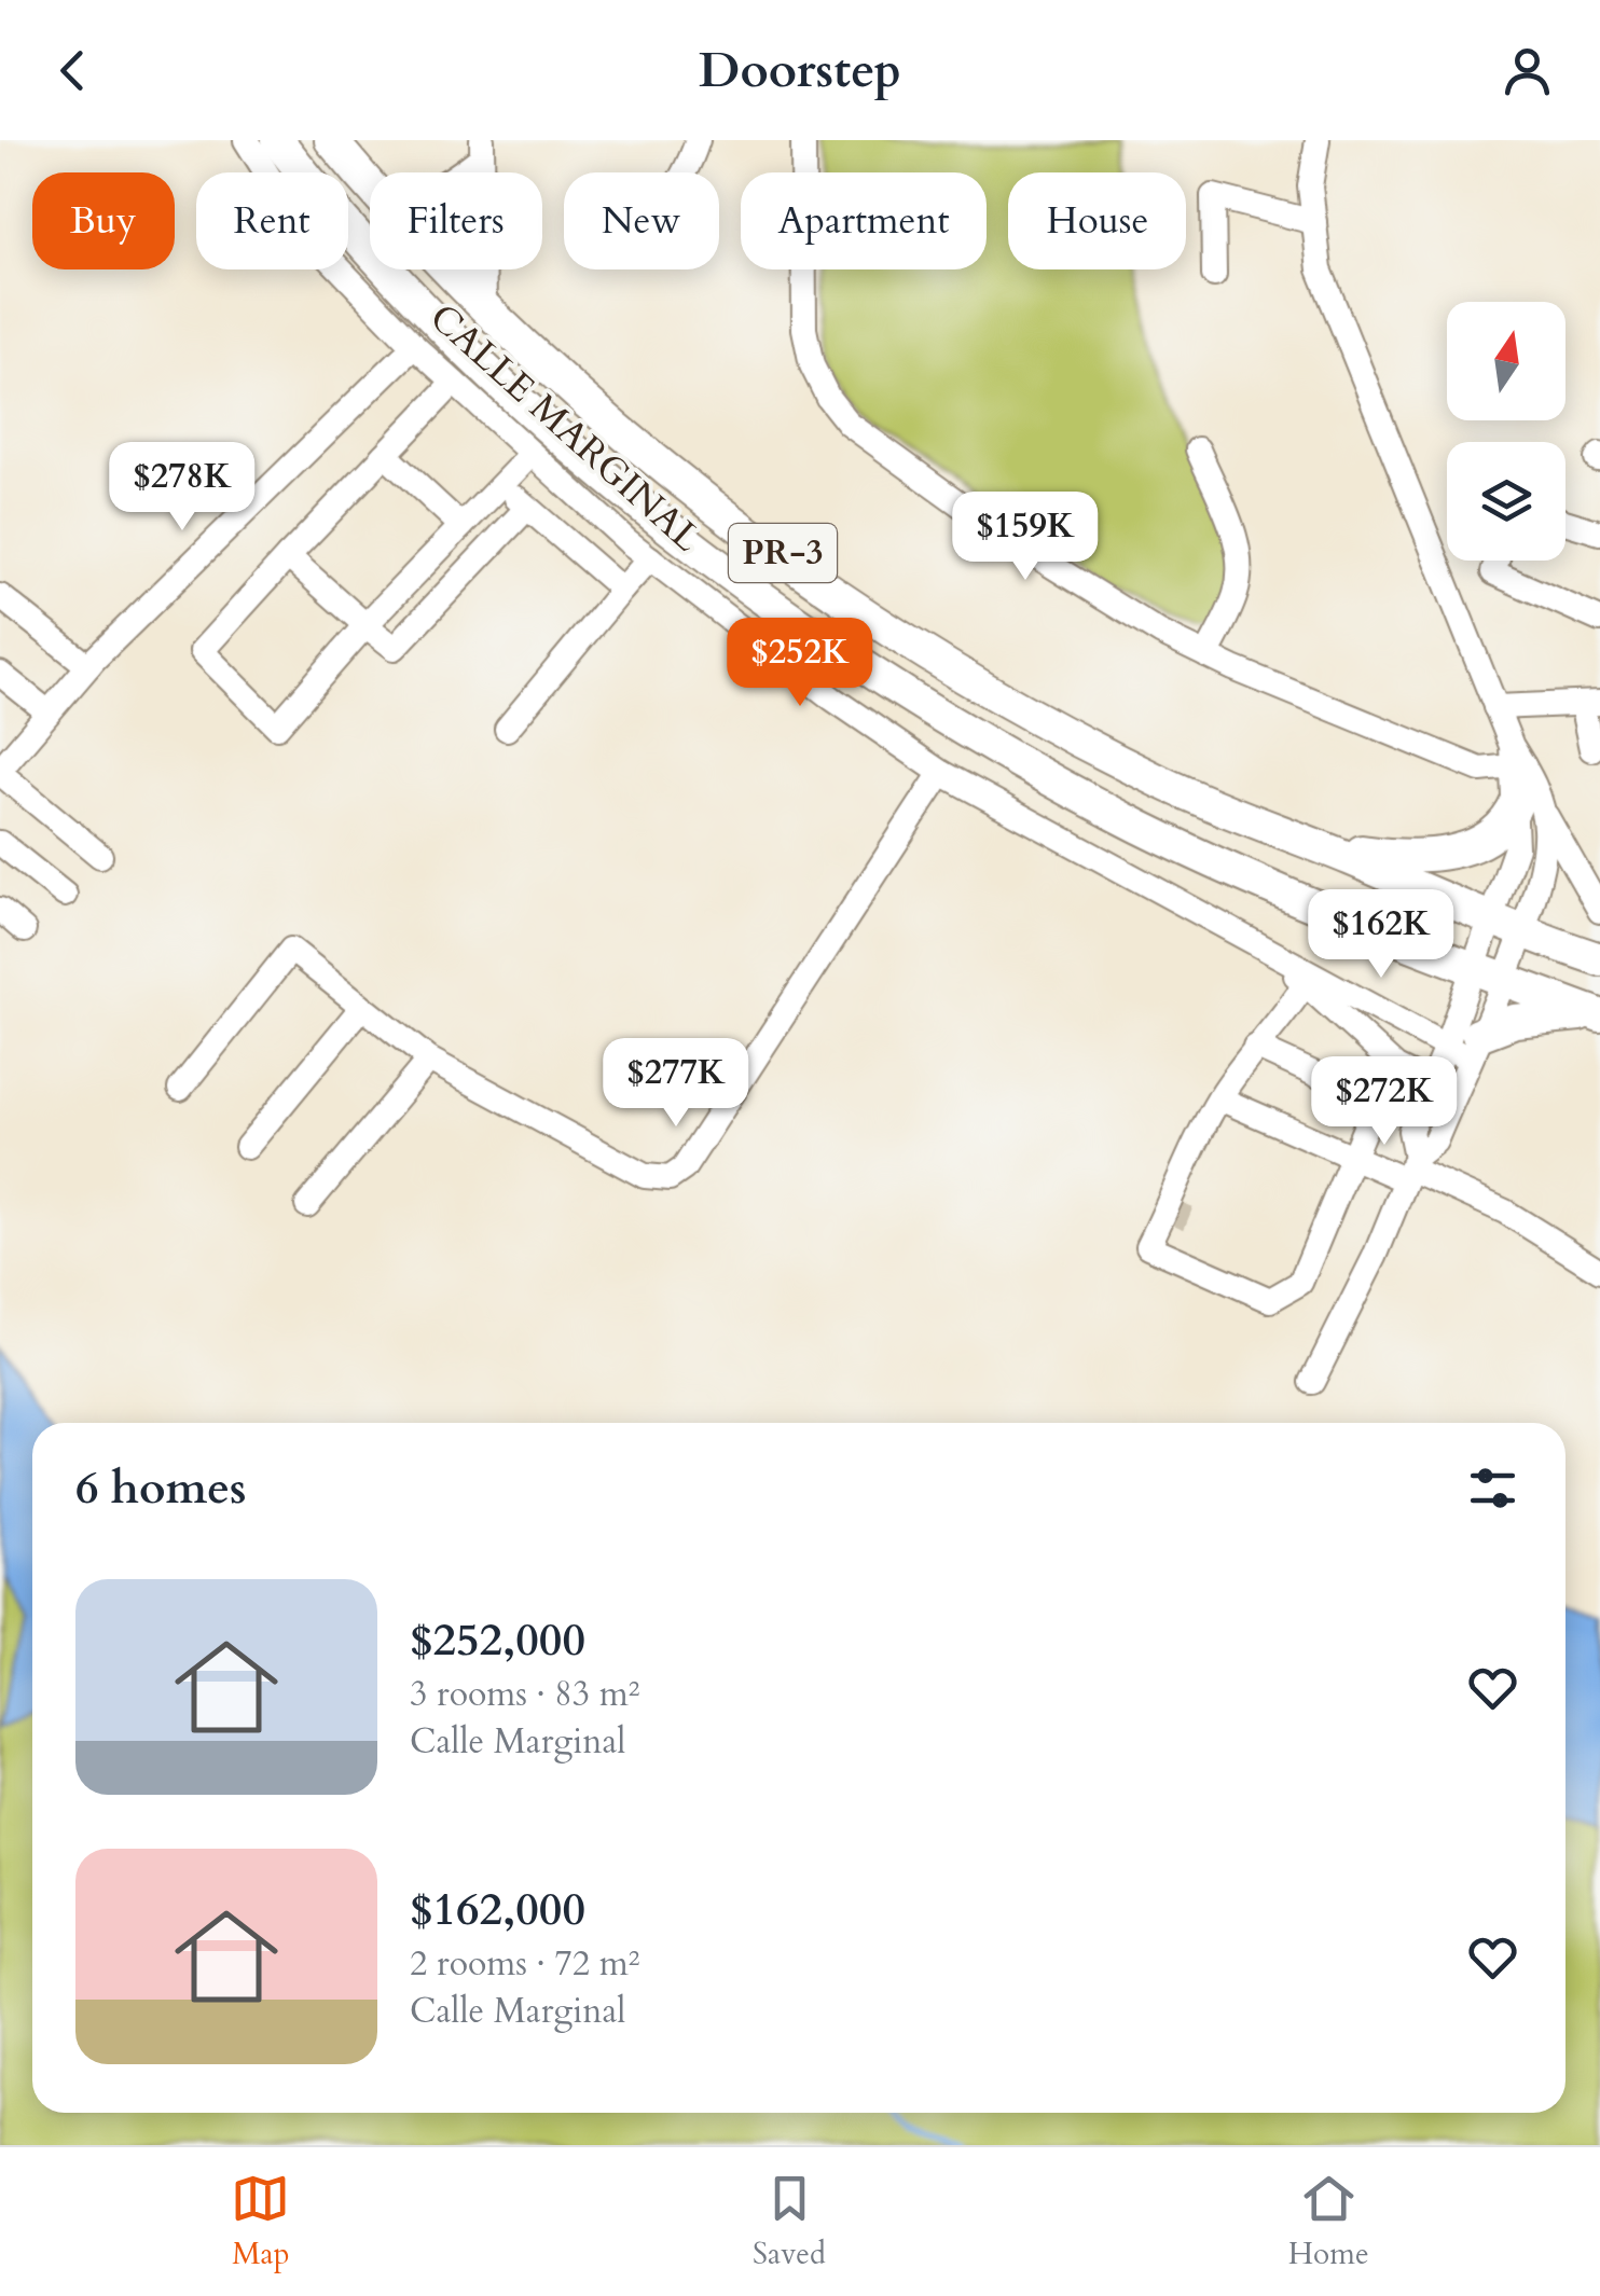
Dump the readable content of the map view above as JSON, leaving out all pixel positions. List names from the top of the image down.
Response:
{
  "streets": {
    "main road": ["PR-3"],
    "street": ["CALLE MARGINAL"]
  },
  "north": "top",
  "page": {
    "header": "Doorstep",
    "chip": [
      "Buy",
      "Rent",
      "Filters",
      "New",
      "Apartment",
      "House"
    ],
    "price": [
      "$278K",
      "$159K",
      "$252K",
      "$162K",
      "$277K",
      "$272K"
    ],
    "heading": "6 homes",
    "list": [
      {
        "name": "$252,000",
        "note": "3 rooms · 83 m² · Calle Marginal"
      },
      {
        "name": "$162,000",
        "note": "2 rooms · 72 m² · Calle Marginal"
      }
    ],
    "tabs": ["Map", "Saved", "Home"]
  }
}
